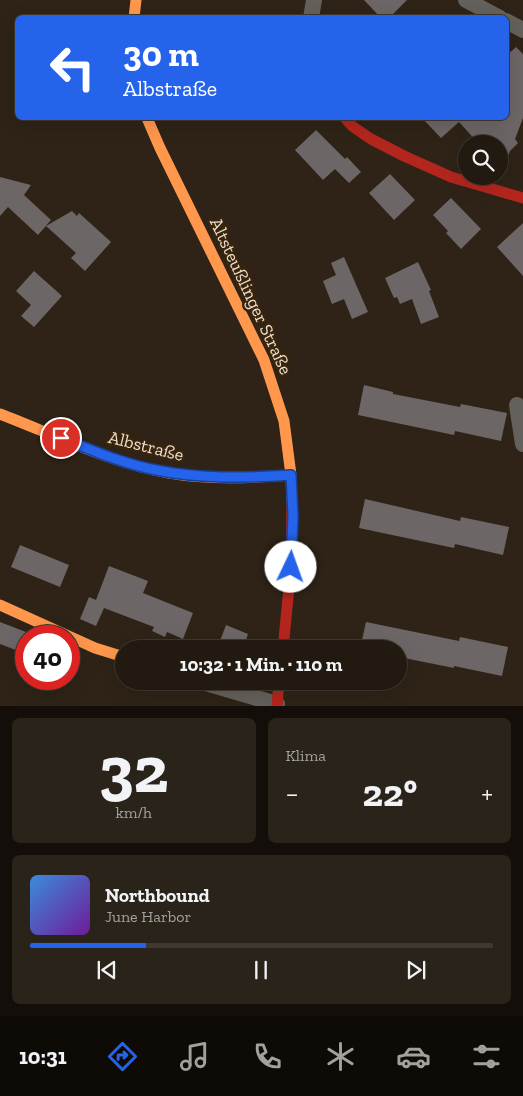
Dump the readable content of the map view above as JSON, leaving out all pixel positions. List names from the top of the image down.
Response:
{
  "streets": {
    "street": ["Altsteußlinger Straße", "Albstraße"]
  },
  "crossings": [
    ["Altsteußlinger Straße", "Albstraße"]
  ],
  "page": {
    "turn": ["30 m", "Albstraße"],
    "limit": "40",
    "trip": "10:32 · 1 Min. · 110 m",
    "tile": [
      ["32", "km/h"],
      "Klima"
    ],
    "heat": ["−", "22°", "+"],
    "song": ["Northbound", "June Harbor"],
    "tabs": "10:31"
  }
}
